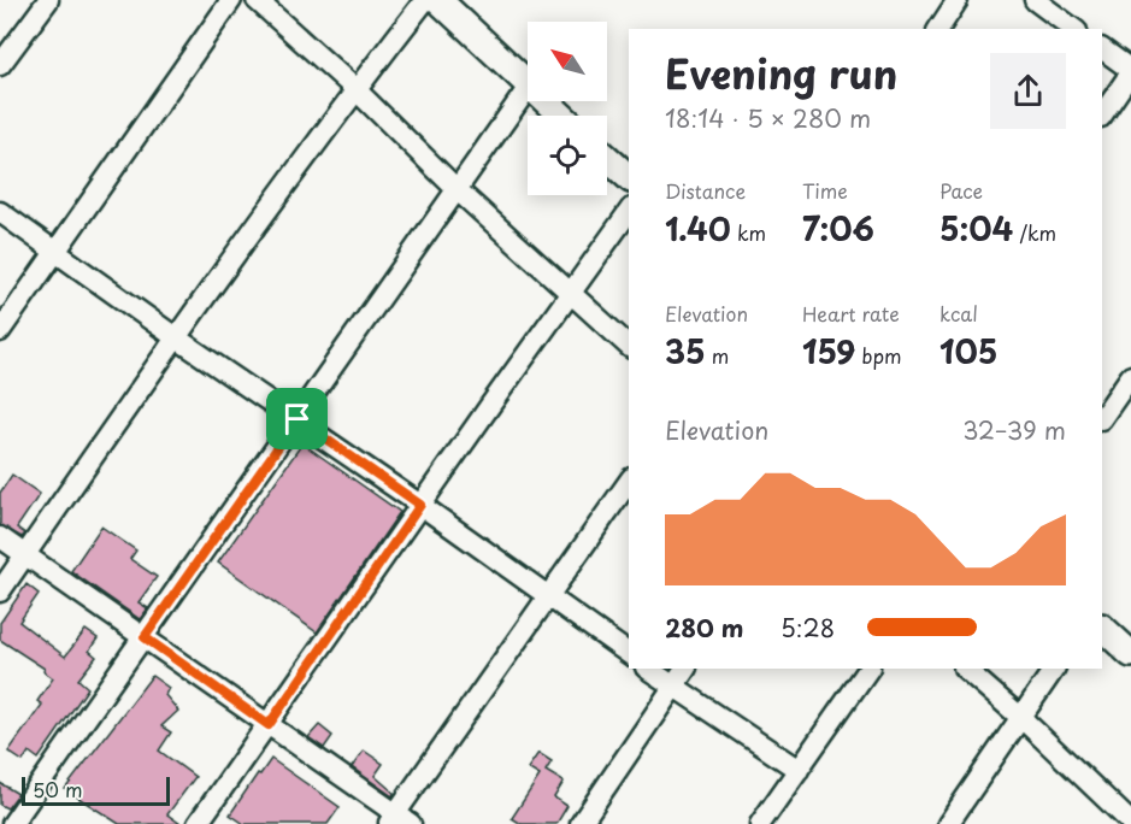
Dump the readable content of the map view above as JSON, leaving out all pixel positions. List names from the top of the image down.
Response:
{
  "scale_bar": "50 m",
  "north": "top left",
  "page": {
    "heading": ["Evening run", "18:14 · 5 × 280 m"],
    "stats": [
      ["Distance", "1.40 km"],
      ["Time", "7:06"],
      ["Pace", "5:04 /km"],
      ["Elevation", "35 m"],
      ["Heart rate", "159 bpm"],
      ["kcal", "105"]
    ],
    "chart": ["Elevation", "32–39 m"],
    "list": [
      {
        "name": "280 m",
        "note": "5:28"
      }
    ],
    "scale": "50 m"
  }
}
